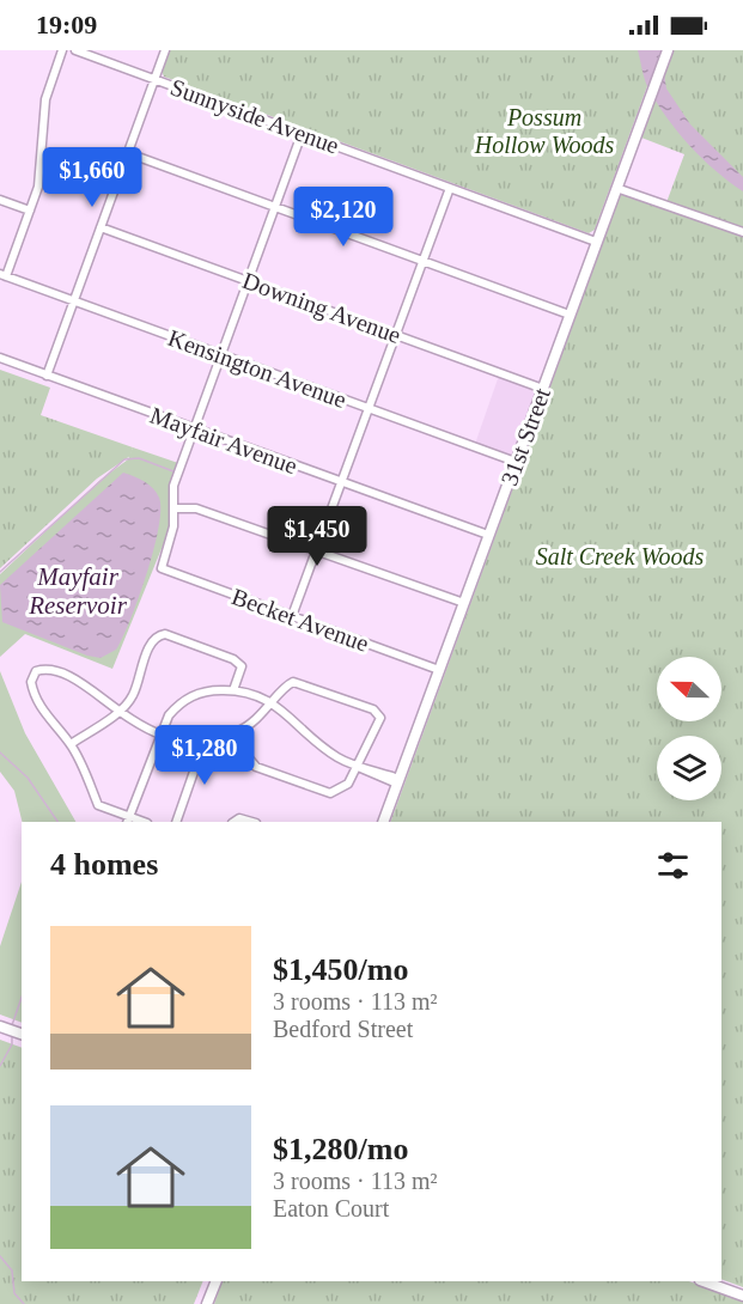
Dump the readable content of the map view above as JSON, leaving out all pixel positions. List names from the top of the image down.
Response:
{
  "streets": {
    "main road": ["31st Street"],
    "street": [
      "Sunnyside Avenue",
      "Downing Avenue",
      "Kensington Avenue",
      "Mayfair Avenue",
      "Becket Avenue"
    ]
  },
  "crossings": [
    ["Sunnyside Avenue", "31st Street"],
    ["Downing Avenue", "31st Street"],
    ["Kensington Avenue", "31st Street"],
    ["31st Street", "Mayfair Avenue"],
    ["31st Street", "Becket Avenue"]
  ],
  "water": ["Mayfair Reservoir"],
  "parks": ["Possum Hollow Woods", "Salt Creek Woods"],
  "north": "left",
  "page": {
    "status": "19:09",
    "price": [
      "$1,660",
      "$2,120",
      "$1,450",
      "$1,280"
    ],
    "heading": "4 homes",
    "list": [
      {
        "name": "$1,450/mo",
        "note": "3 rooms · 113 m² · Bedford Street"
      },
      {
        "name": "$1,280/mo",
        "note": "3 rooms · 113 m² · Eaton Court"
      }
    ]
  }
}
